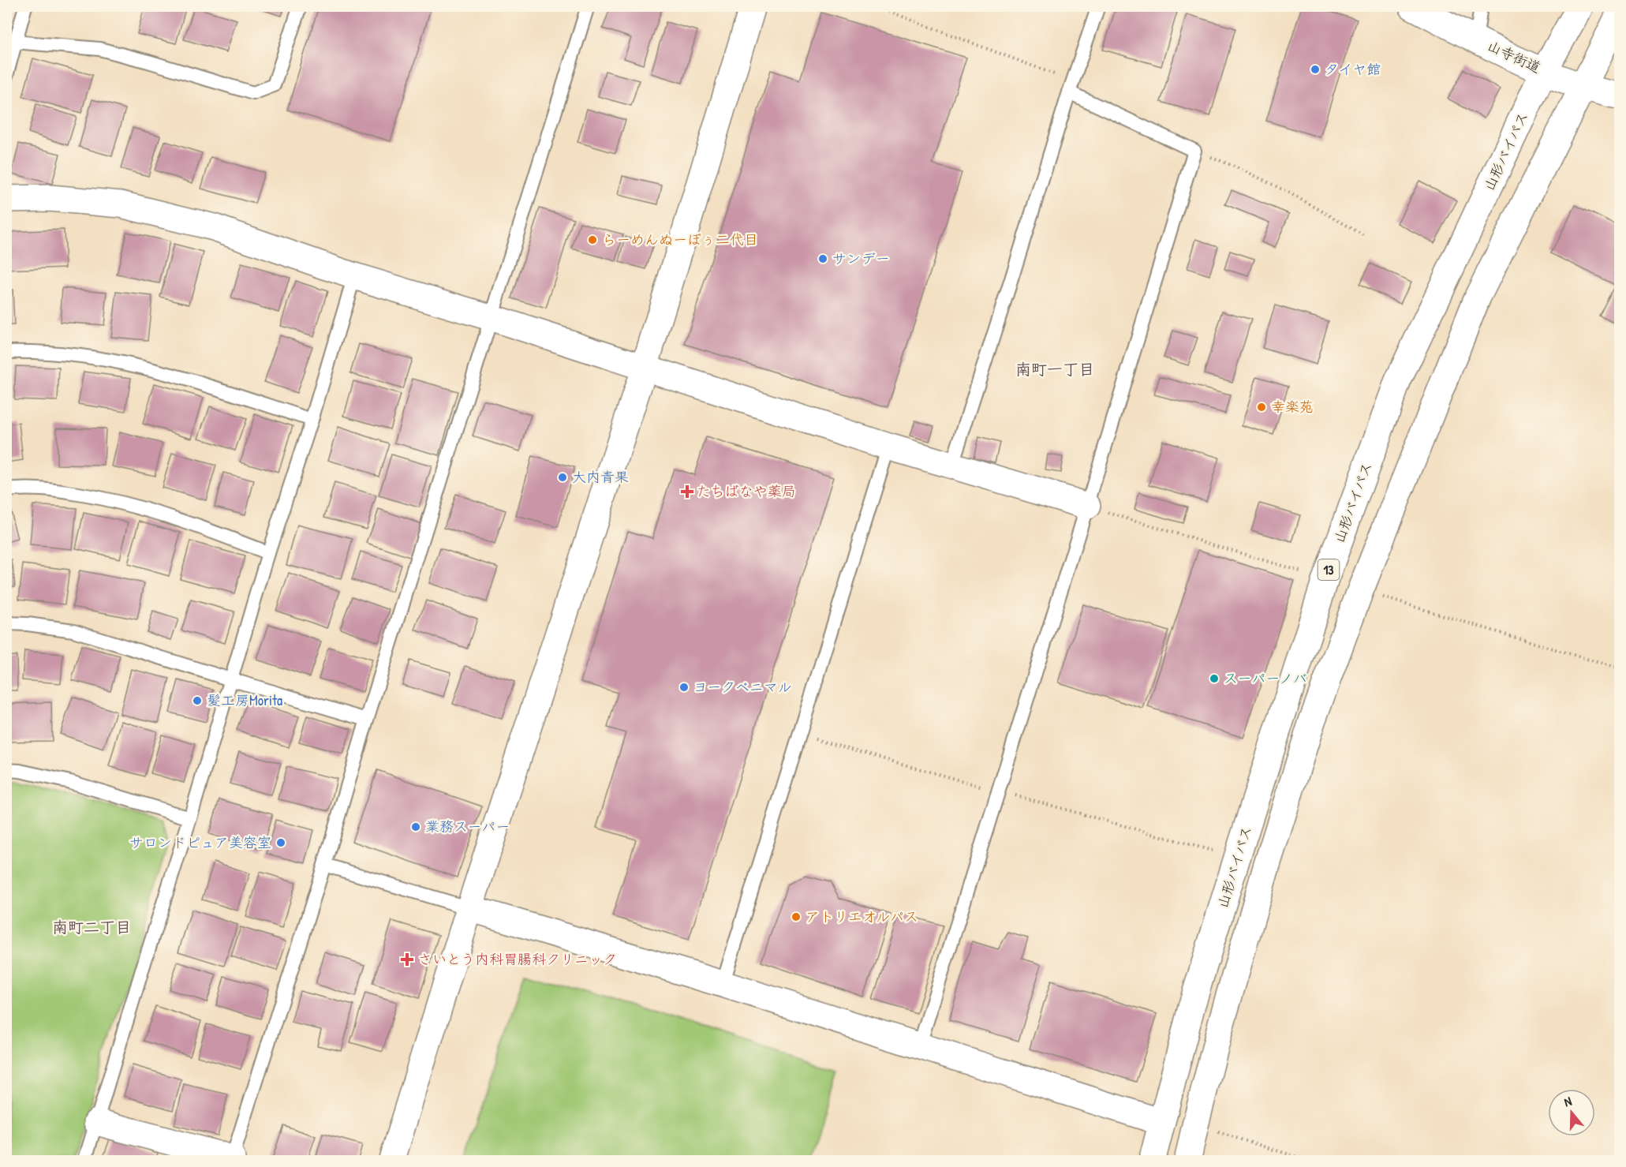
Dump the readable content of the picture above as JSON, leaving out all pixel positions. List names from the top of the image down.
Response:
{
  "streets": {
    "main road": ["山寺街道", "山形バイパス", "13"]
  },
  "crossings": [
    ["山寺街道", "山形バイパス"]
  ],
  "districts": ["南町一丁目", "南町二丁目"],
  "places": {
    "other": [
      "タイヤ館",
      "らーめんぬーぼぅ二代目",
      "サンデー",
      "幸楽苑",
      "大内青果",
      "スーパーノバ",
      "ヨークベニマル",
      "髪工房Morita",
      "業務スーパー",
      "サロンドピュア美容室",
      "アトリエオルパス"
    ],
    "health": ["たちばなや薬局", "さいとう内科胃腸科クリニック"]
  },
  "north": "top"
}
